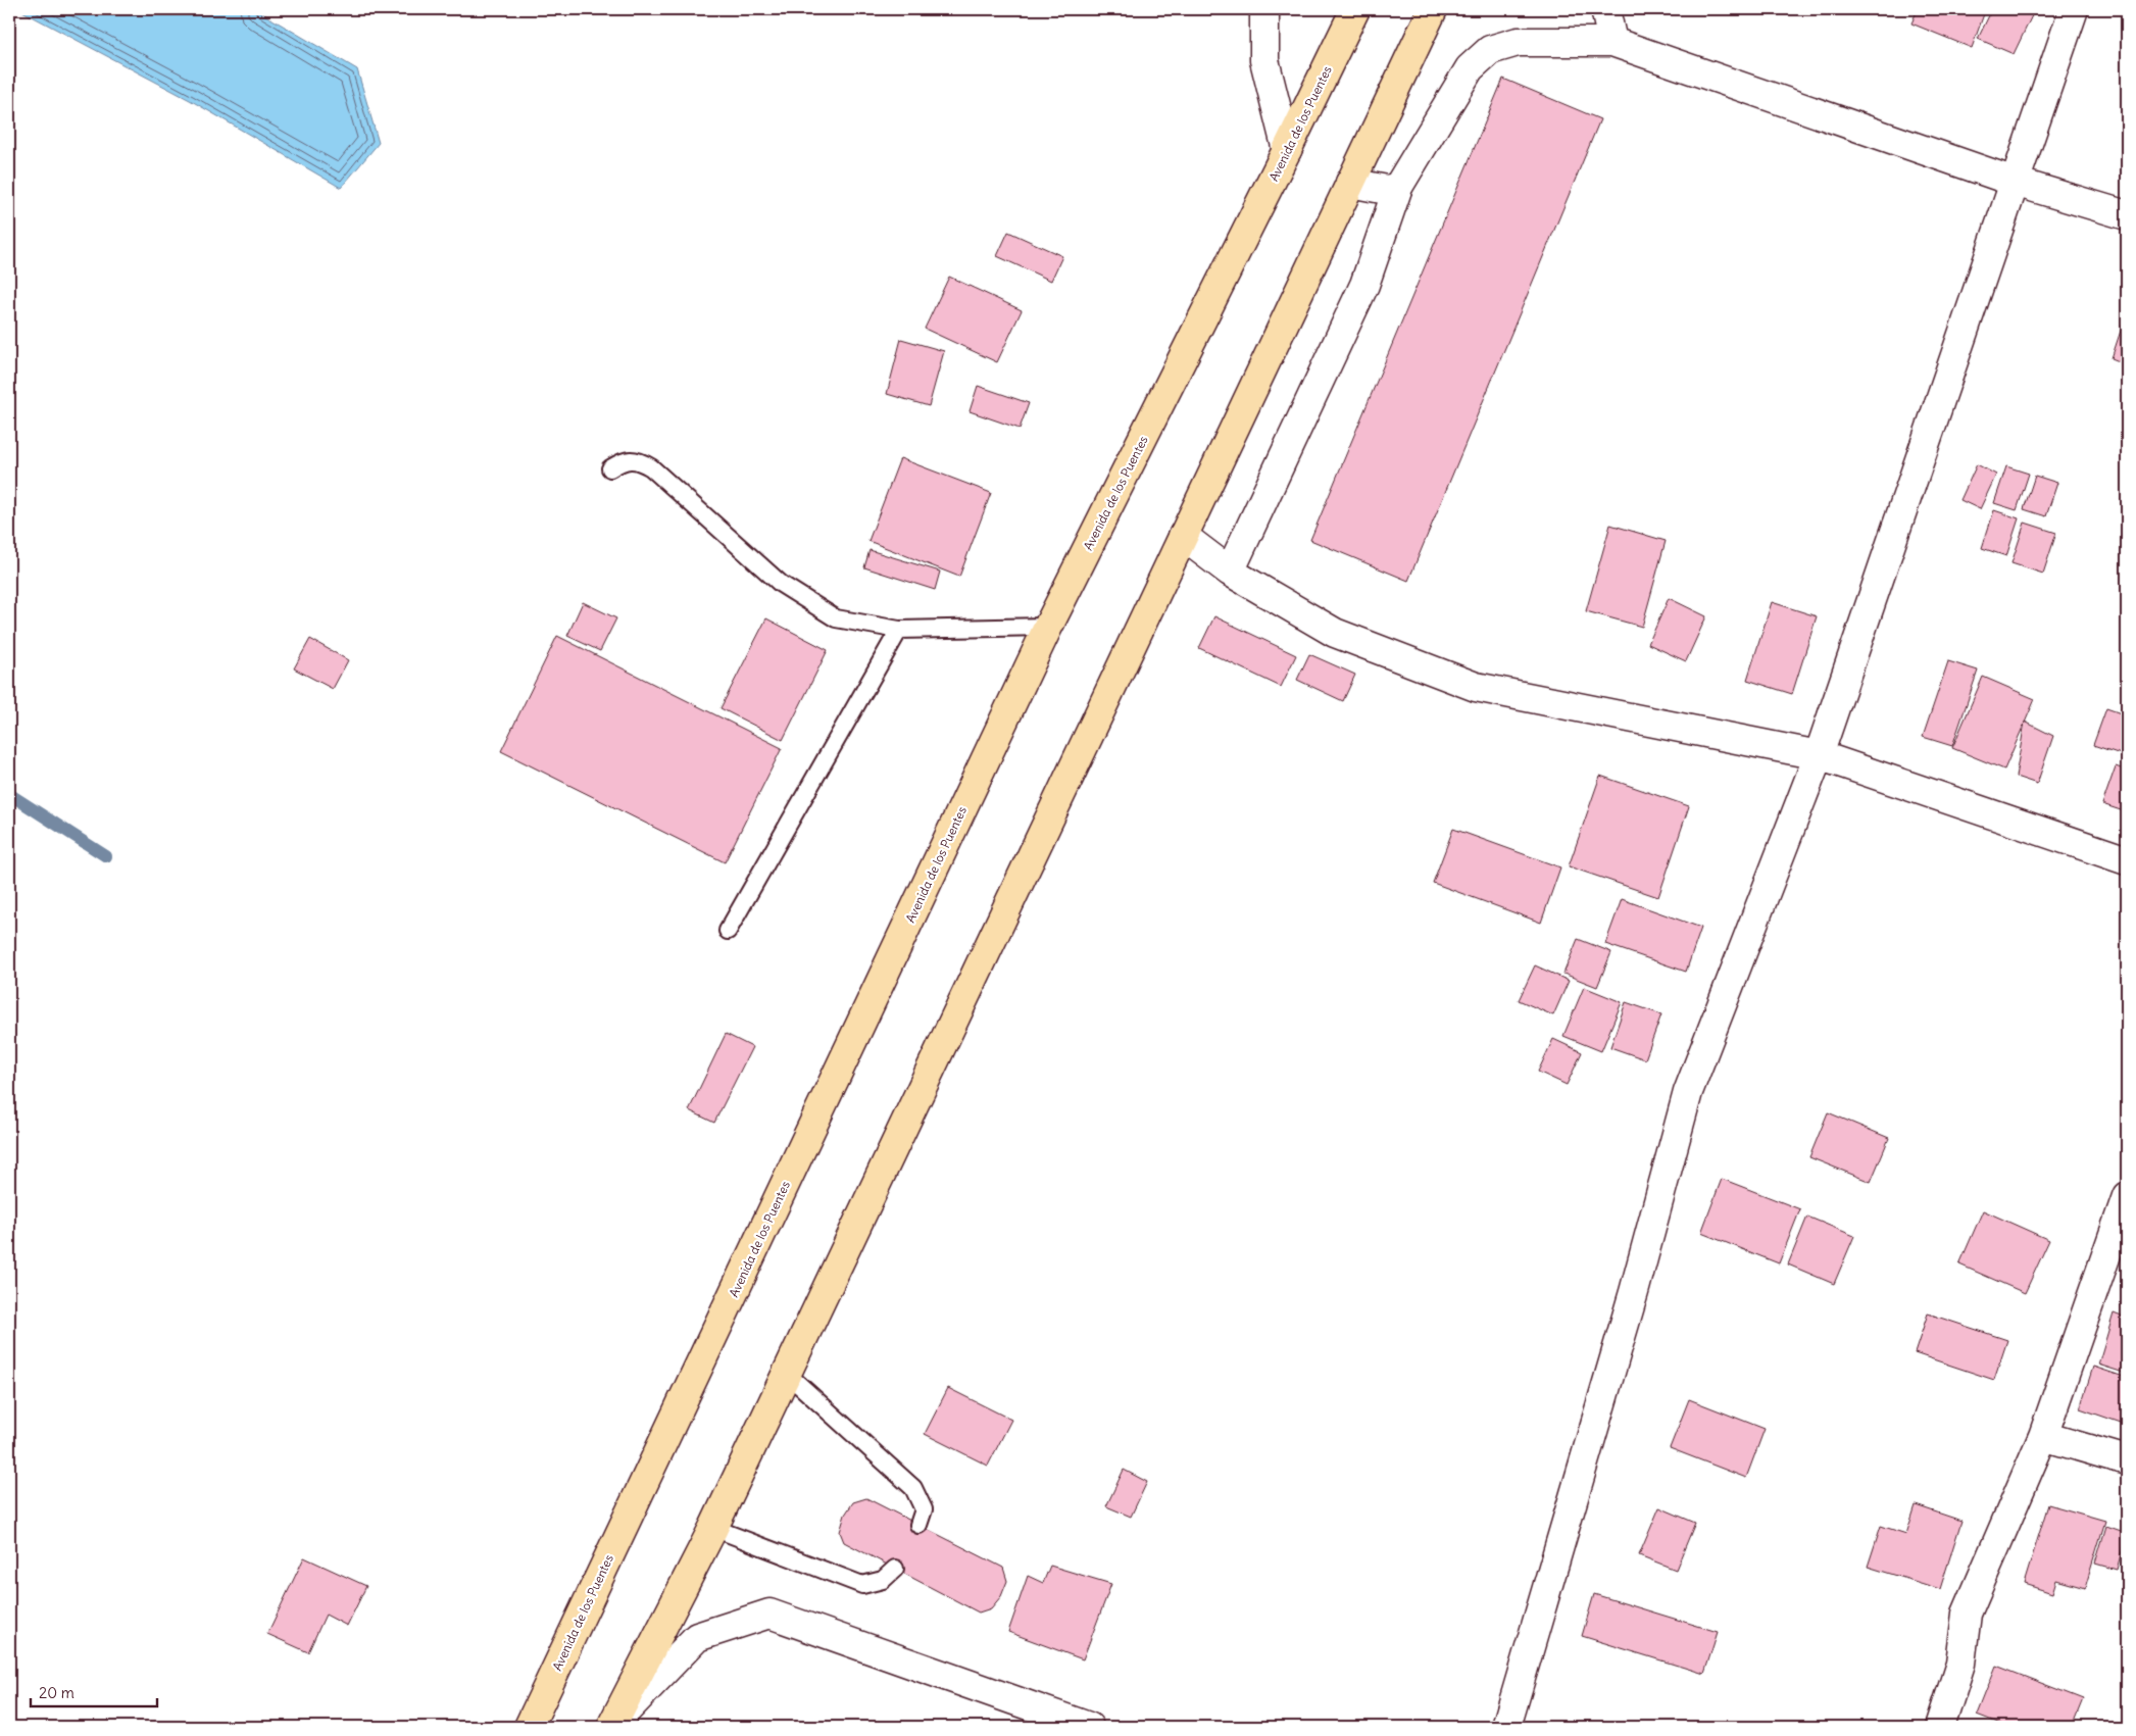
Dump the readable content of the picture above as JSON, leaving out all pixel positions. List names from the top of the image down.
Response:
{
  "streets": {
    "main road": ["Avenida de los Puentes"]
  },
  "scale_bar": "20 m"
}
